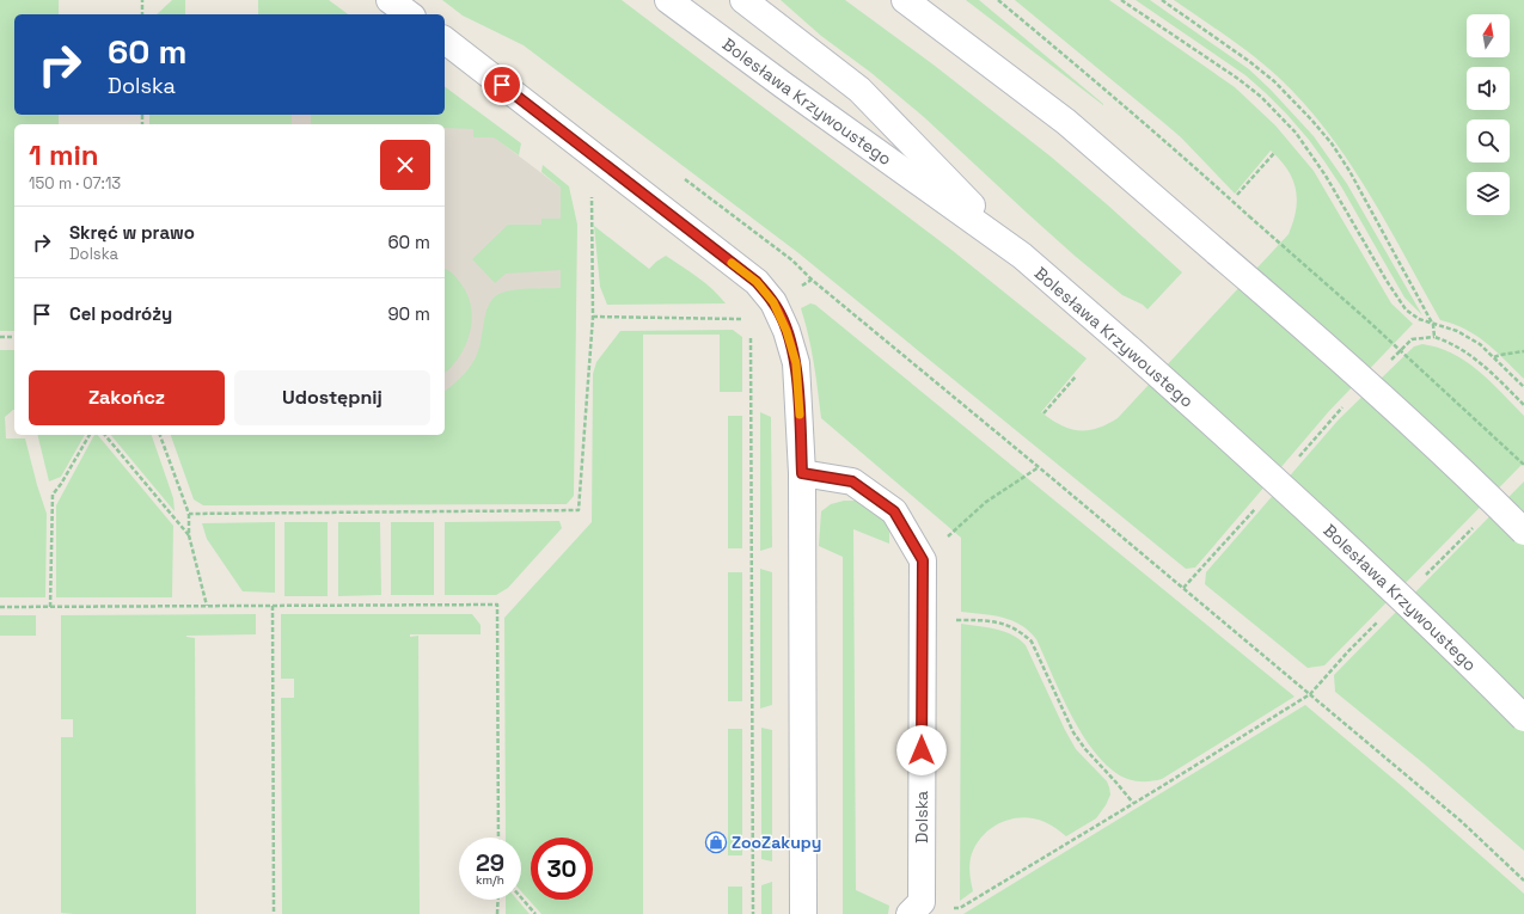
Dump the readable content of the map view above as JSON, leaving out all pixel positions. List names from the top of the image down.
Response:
{
  "streets": {
    "main road": ["Bolesława Krzywoustego", "Dolska"]
  },
  "places": {
    "shop": ["ZooZakupy"]
  },
  "north": "top",
  "page": {
    "turn": ["60 m", "Dolska"],
    "heading": ["1 min", "150 m · 07:13"],
    "list": [
      {
        "name": "Skręć w prawo",
        "note": "Dolska",
        "value": "60 m"
      },
      {
        "name": "Cel podróży",
        "value": "90 m"
      }
    ],
    "buttons": ["Zakończ", "Udostępnij"],
    "speed": "29 km/h",
    "limit": "30"
  }
}
